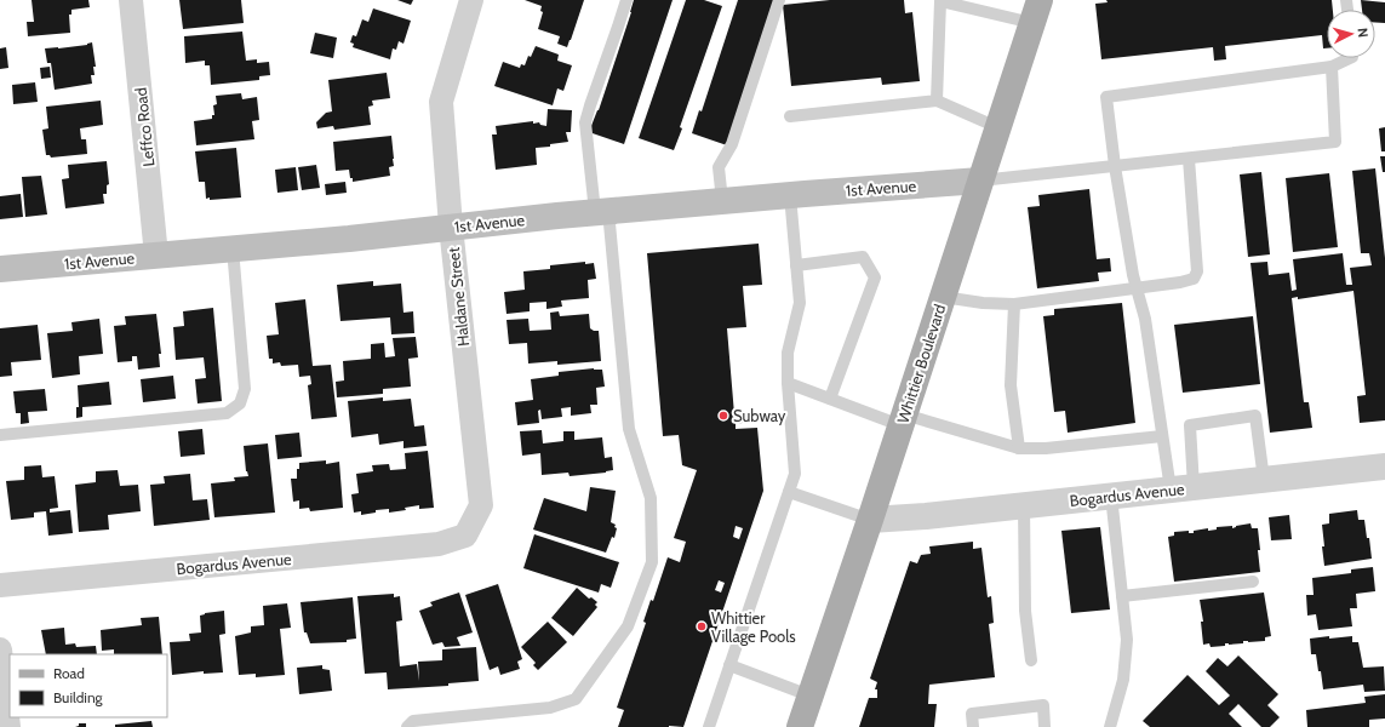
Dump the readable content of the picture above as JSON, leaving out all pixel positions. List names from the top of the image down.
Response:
{
  "streets": {
    "main road": ["1st Avenue", "Whittier Boulevard"],
    "street": ["Leffco Road", "Haldane Street", "Bogardus Avenue"]
  },
  "crossings": [
    ["Leffco Road", "1st Avenue"],
    ["1st Avenue", "Haldane Street"],
    ["1st Avenue", "Whittier Boulevard"],
    ["Haldane Street", "Bogardus Avenue"],
    ["Whittier Boulevard", "Bogardus Avenue"]
  ],
  "places": ["Subway", "Whittier Village Pools"],
  "legend": ["Road", "Building"],
  "north": "right"
}
